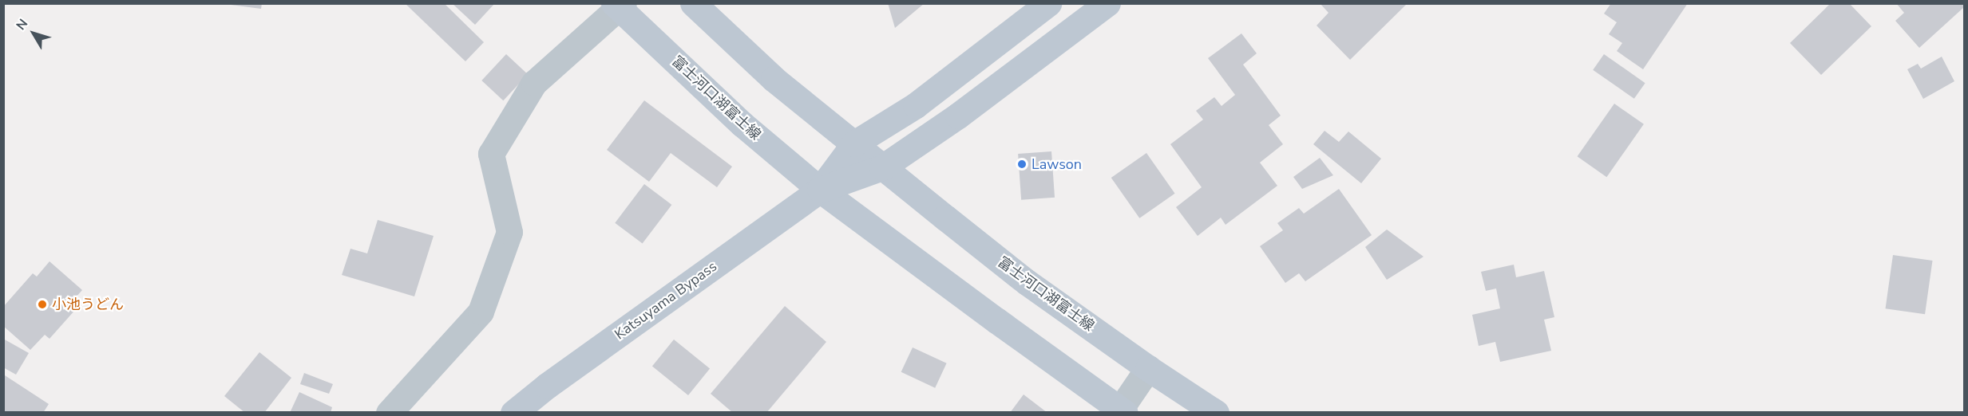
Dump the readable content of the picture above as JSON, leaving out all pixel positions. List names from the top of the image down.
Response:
{
  "streets": {
    "main road": ["富士河口湖富士線", "Katsuyama Bypass"]
  },
  "crossings": [
    ["富士河口湖富士線", "Katsuyama Bypass"]
  ],
  "places": ["Lawson", "小池うどん"],
  "north": "top left"
}
